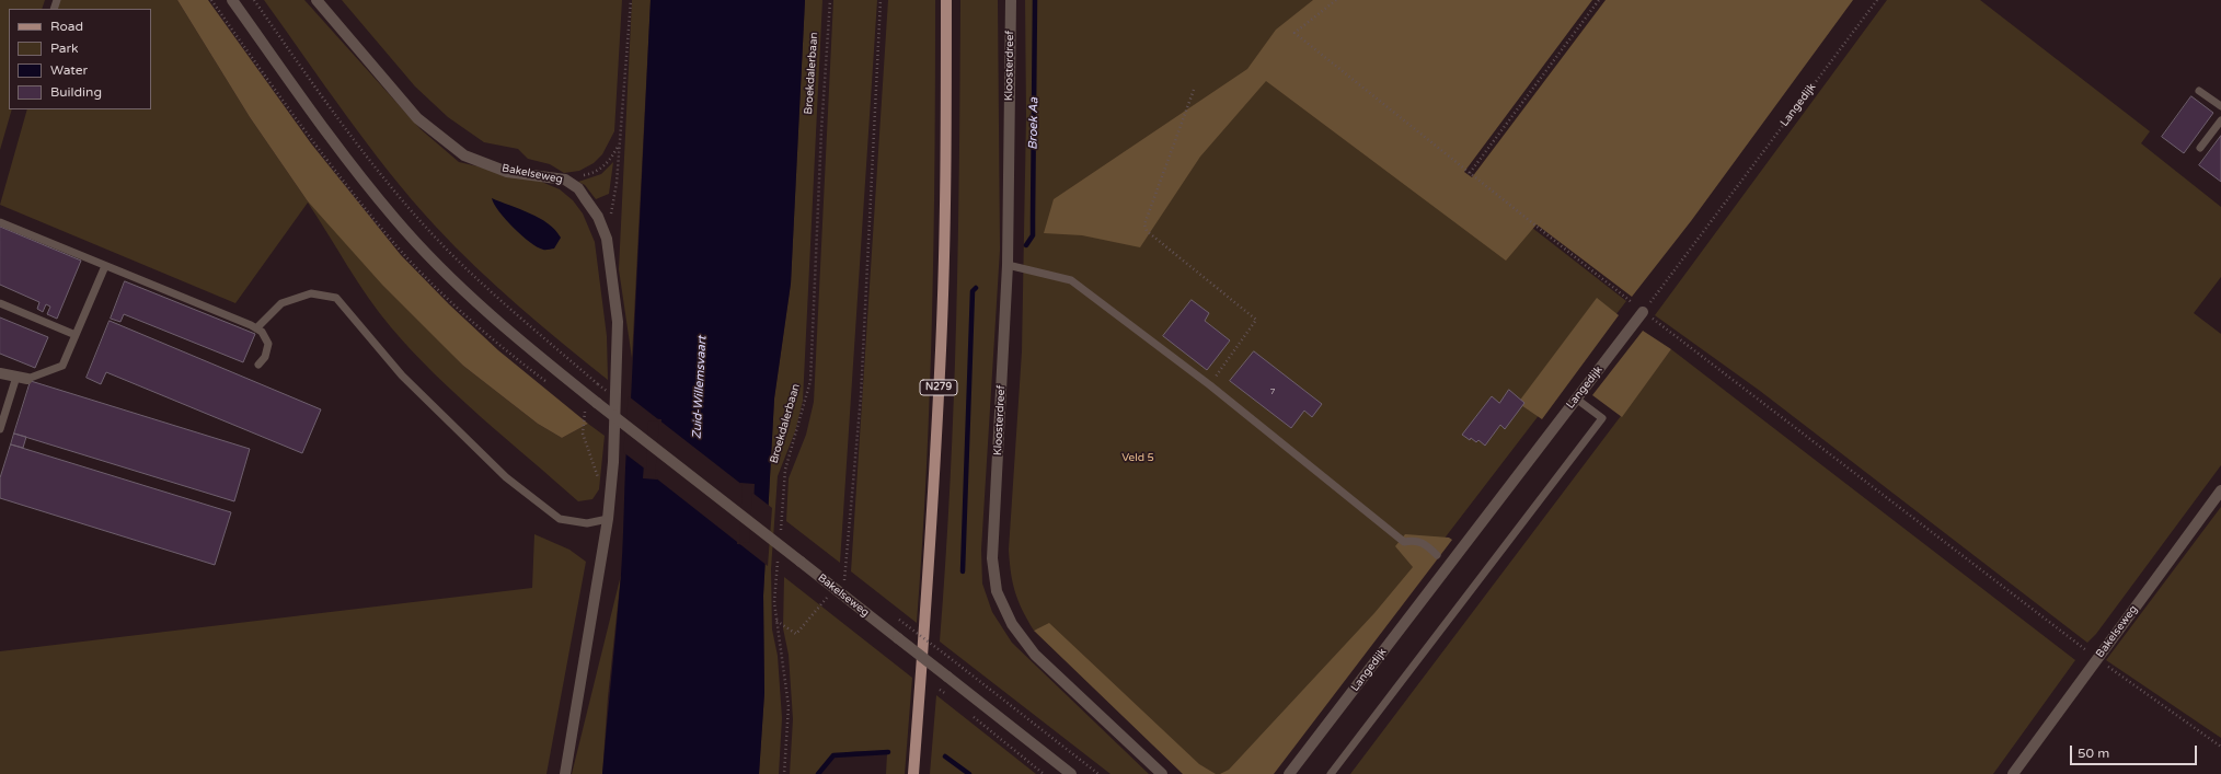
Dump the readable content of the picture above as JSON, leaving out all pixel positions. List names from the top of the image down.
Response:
{
  "streets": {
    "main road": ["N279"],
    "street": ["Kloosterdreef", "Langedijk", "Bakelseweg"],
    "path": ["Broekdalerbaan"]
  },
  "water": ["Broek Aa", "Zuid-Willemsvaart"],
  "parks": ["Veld 5"],
  "house_numbers": ["7"],
  "legend": [
    "Road",
    "Park",
    "Water",
    "Building"
  ],
  "scale_bar": "50 m"
}
